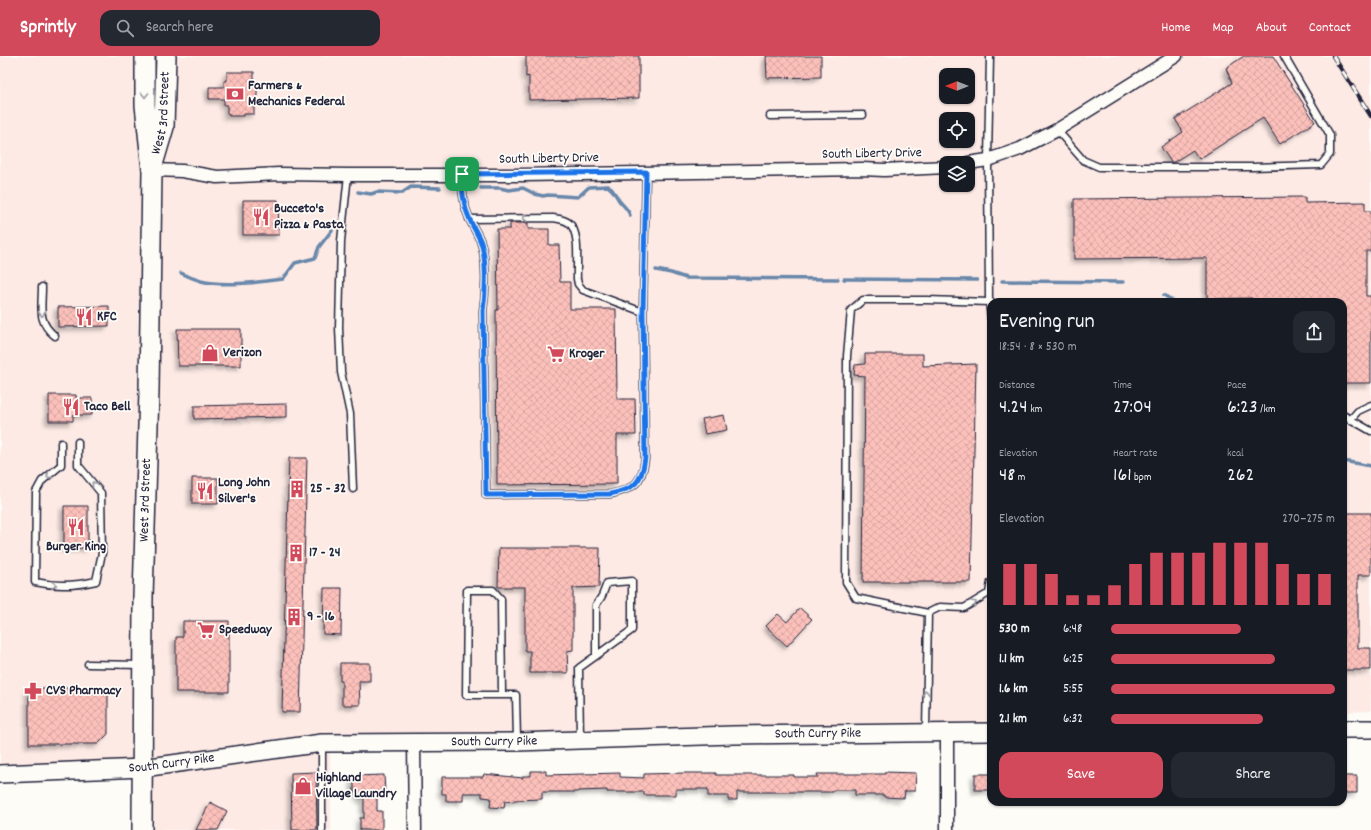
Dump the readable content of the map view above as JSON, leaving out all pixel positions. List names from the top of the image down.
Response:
{
  "streets": {
    "main road": ["West 3rd Street", "South Curry Pike"],
    "street": ["South Liberty Drive"]
  },
  "crossings": [
    ["West 3rd Street", "South Liberty Drive"],
    ["West 3rd Street", "South Curry Pike"]
  ],
  "places": {
    "bank": ["Farmers & Mechanics Federal"],
    "restaurant": [
      "Bucceto's Pizza & Pasta",
      "KFC",
      "Taco Bell",
      "Long John Silver's",
      "Burger King"
    ],
    "shop": ["Verizon", "Highland Village Laundry"],
    "supermarket": ["Kroger", "Speedway"],
    "building": ["25 - 32", "17 - 24", "9 - 16"],
    "pharmacy": ["CVS Pharmacy"]
  },
  "north": "left",
  "page": {
    "header": "Sprintly",
    "search": "Search here",
    "nav": [
      "Home",
      "Map",
      "About",
      "Contact"
    ],
    "heading": ["Evening run", "18:54 · 8 × 530 m"],
    "stats": [
      ["Distance", "4.24 km"],
      ["Time", "27:04"],
      ["Pace", "6:23 /km"],
      ["Elevation", "48 m"],
      ["Heart rate", "161 bpm"],
      ["kcal", "262"]
    ],
    "chart": ["Elevation", "270–275 m"],
    "list": [
      {
        "name": "530 m",
        "note": "6:48"
      },
      {
        "name": "1.1 km",
        "note": "6:25"
      },
      {
        "name": "1.6 km",
        "note": "5:55"
      },
      {
        "name": "2.1 km",
        "note": "6:32"
      }
    ],
    "buttons": ["Save", "Share"]
  }
}
